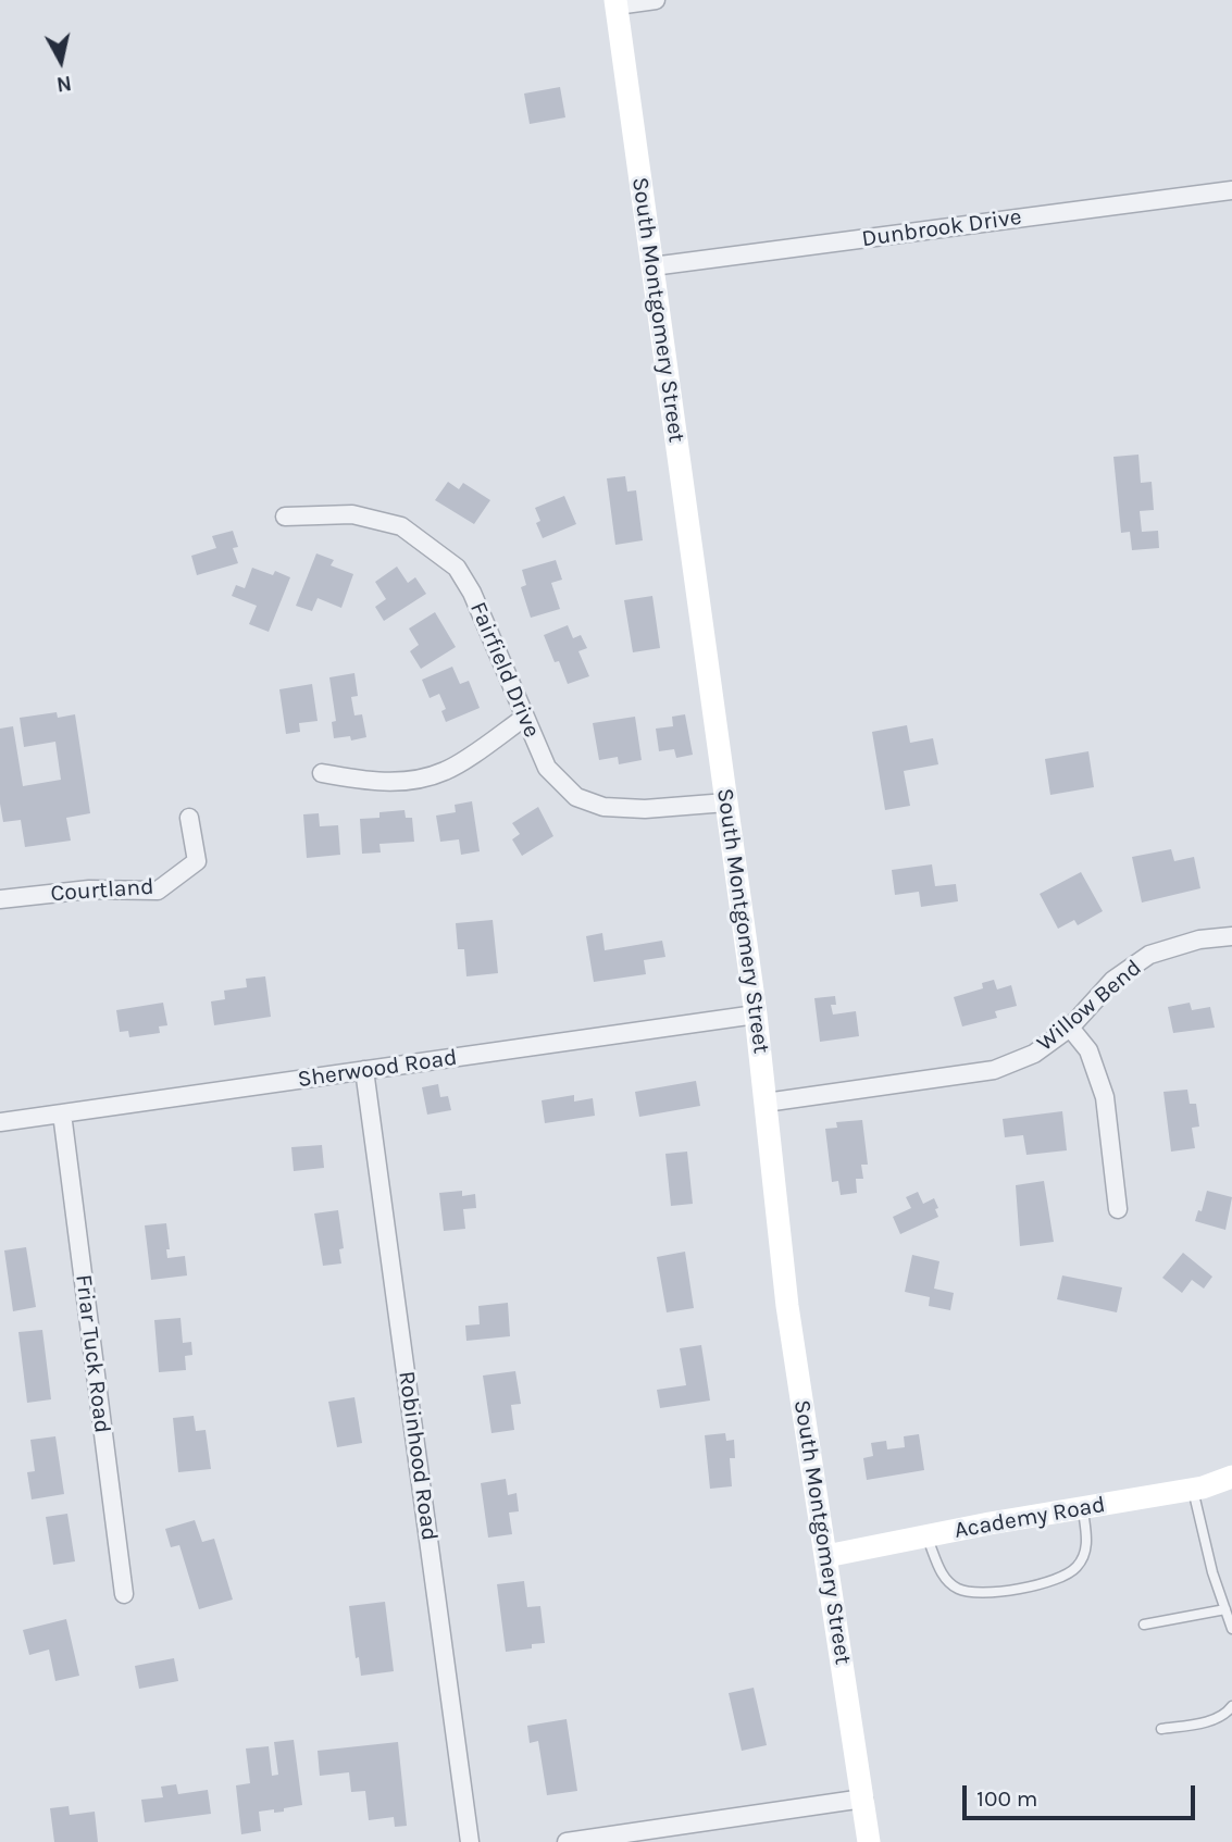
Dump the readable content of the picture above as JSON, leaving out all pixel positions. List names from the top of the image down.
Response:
{
  "streets": {
    "street": [
      "Dunbrook Drive",
      "South Montgomery Street",
      "Fairfield Drive",
      "Courtland",
      "Willow Bend",
      "Sherwood Road",
      "Friar Tuck Road",
      "Robinhood Road",
      "Academy Road"
    ]
  },
  "crossings": [
    ["Dunbrook Drive", "South Montgomery Street"],
    ["South Montgomery Street", "Fairfield Drive"],
    ["South Montgomery Street", "Willow Bend"],
    ["South Montgomery Street", "Sherwood Road"],
    ["South Montgomery Street", "Academy Road"],
    ["Sherwood Road", "Friar Tuck Road"],
    ["Sherwood Road", "Robinhood Road"]
  ],
  "scale_bar": "100 m",
  "north": "bottom"
}
